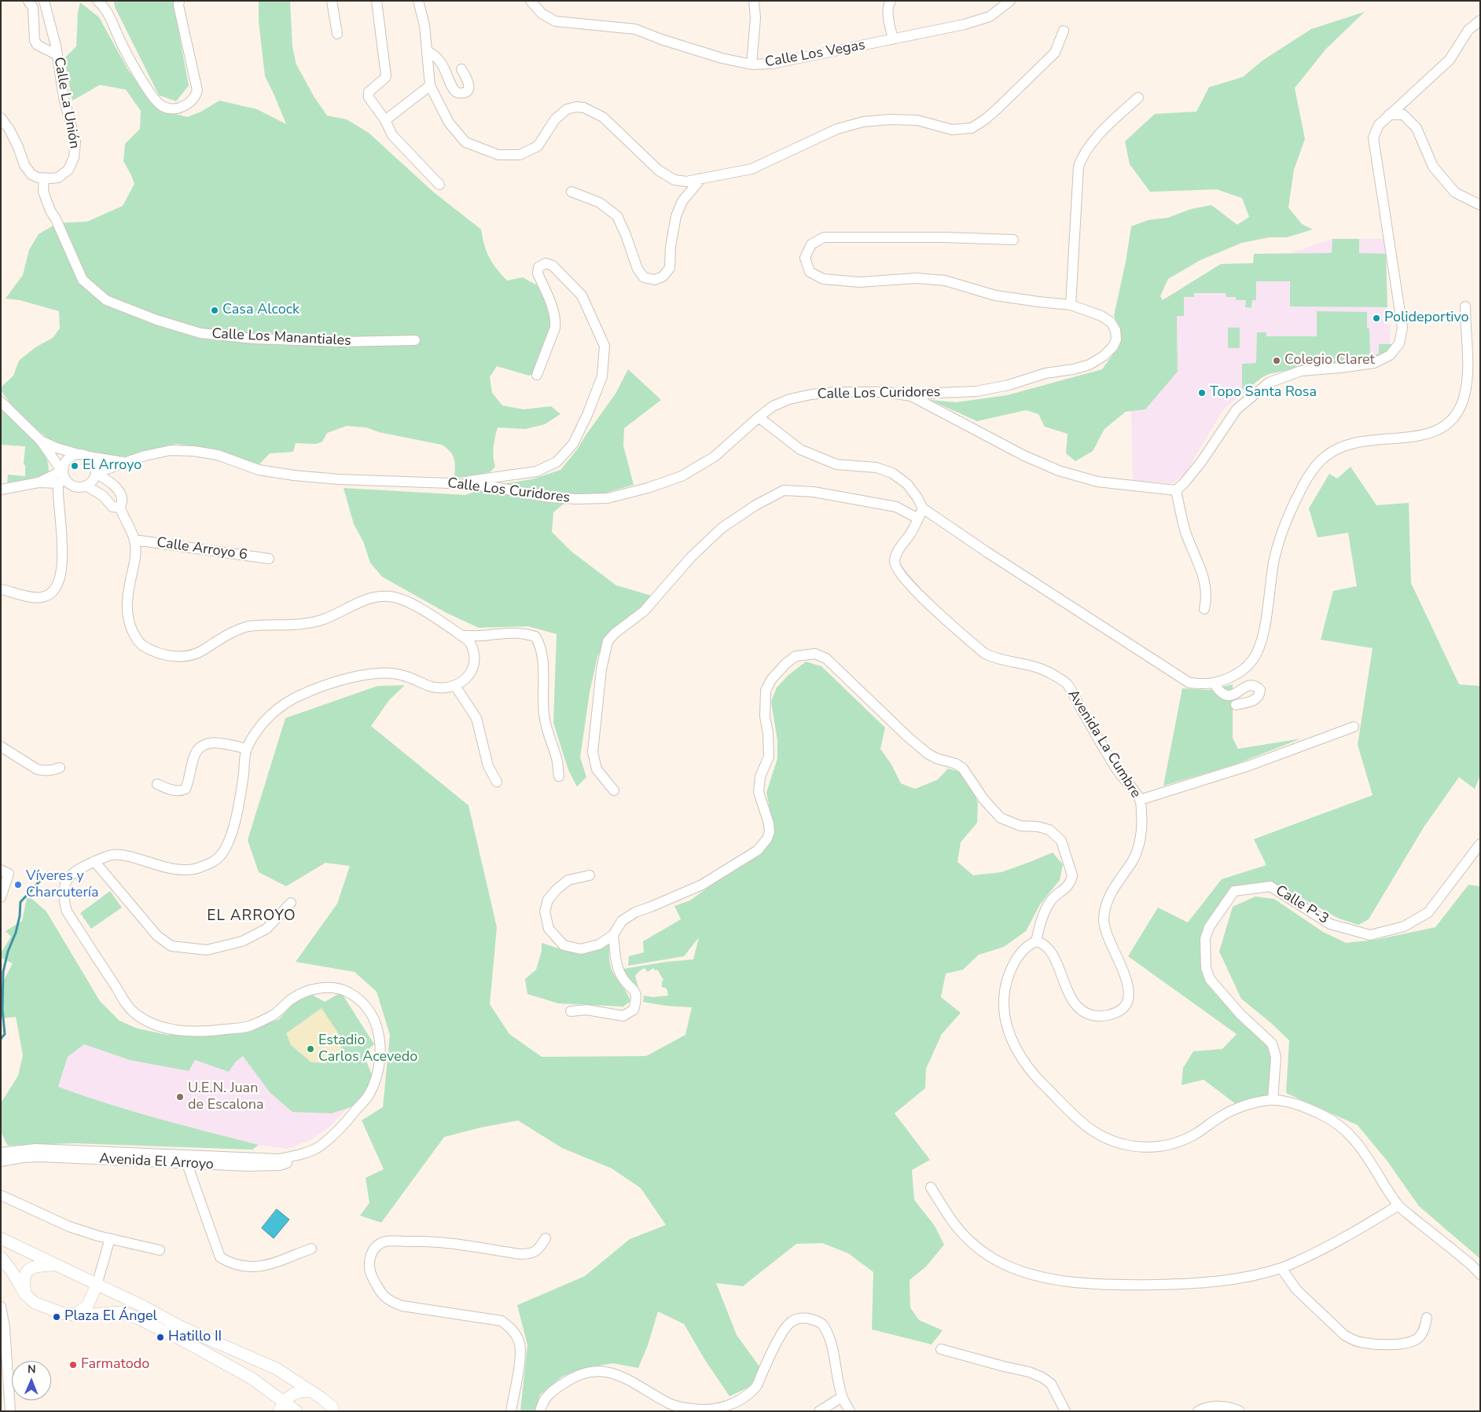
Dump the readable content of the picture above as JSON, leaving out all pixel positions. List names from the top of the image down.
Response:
{
  "streets": {
    "street": [
      "Calle Los Vegas",
      "Calle La Unión",
      "Calle Los Manantiales",
      "Calle Los Curidores",
      "Calle Arroyo 6",
      "Avenida La Cumbre",
      "Calle P-3",
      "Avenida El Arroyo"
    ]
  },
  "crossings": [
    ["Calle La Unión", "Calle Los Manantiales"]
  ],
  "districts": ["EL ARROYO"],
  "places": [
    "Casa Alcock",
    "Polideportivo",
    "Colegio Claret",
    "Topo Santa Rosa",
    "El Arroyo",
    "Víveres y Charcutería",
    "Estadio Carlos Acevedo",
    "U.E.N. Juan de Escalona",
    "Plaza El Ángel",
    "Hatillo II",
    "Farmatodo"
  ],
  "north": "top"
}
